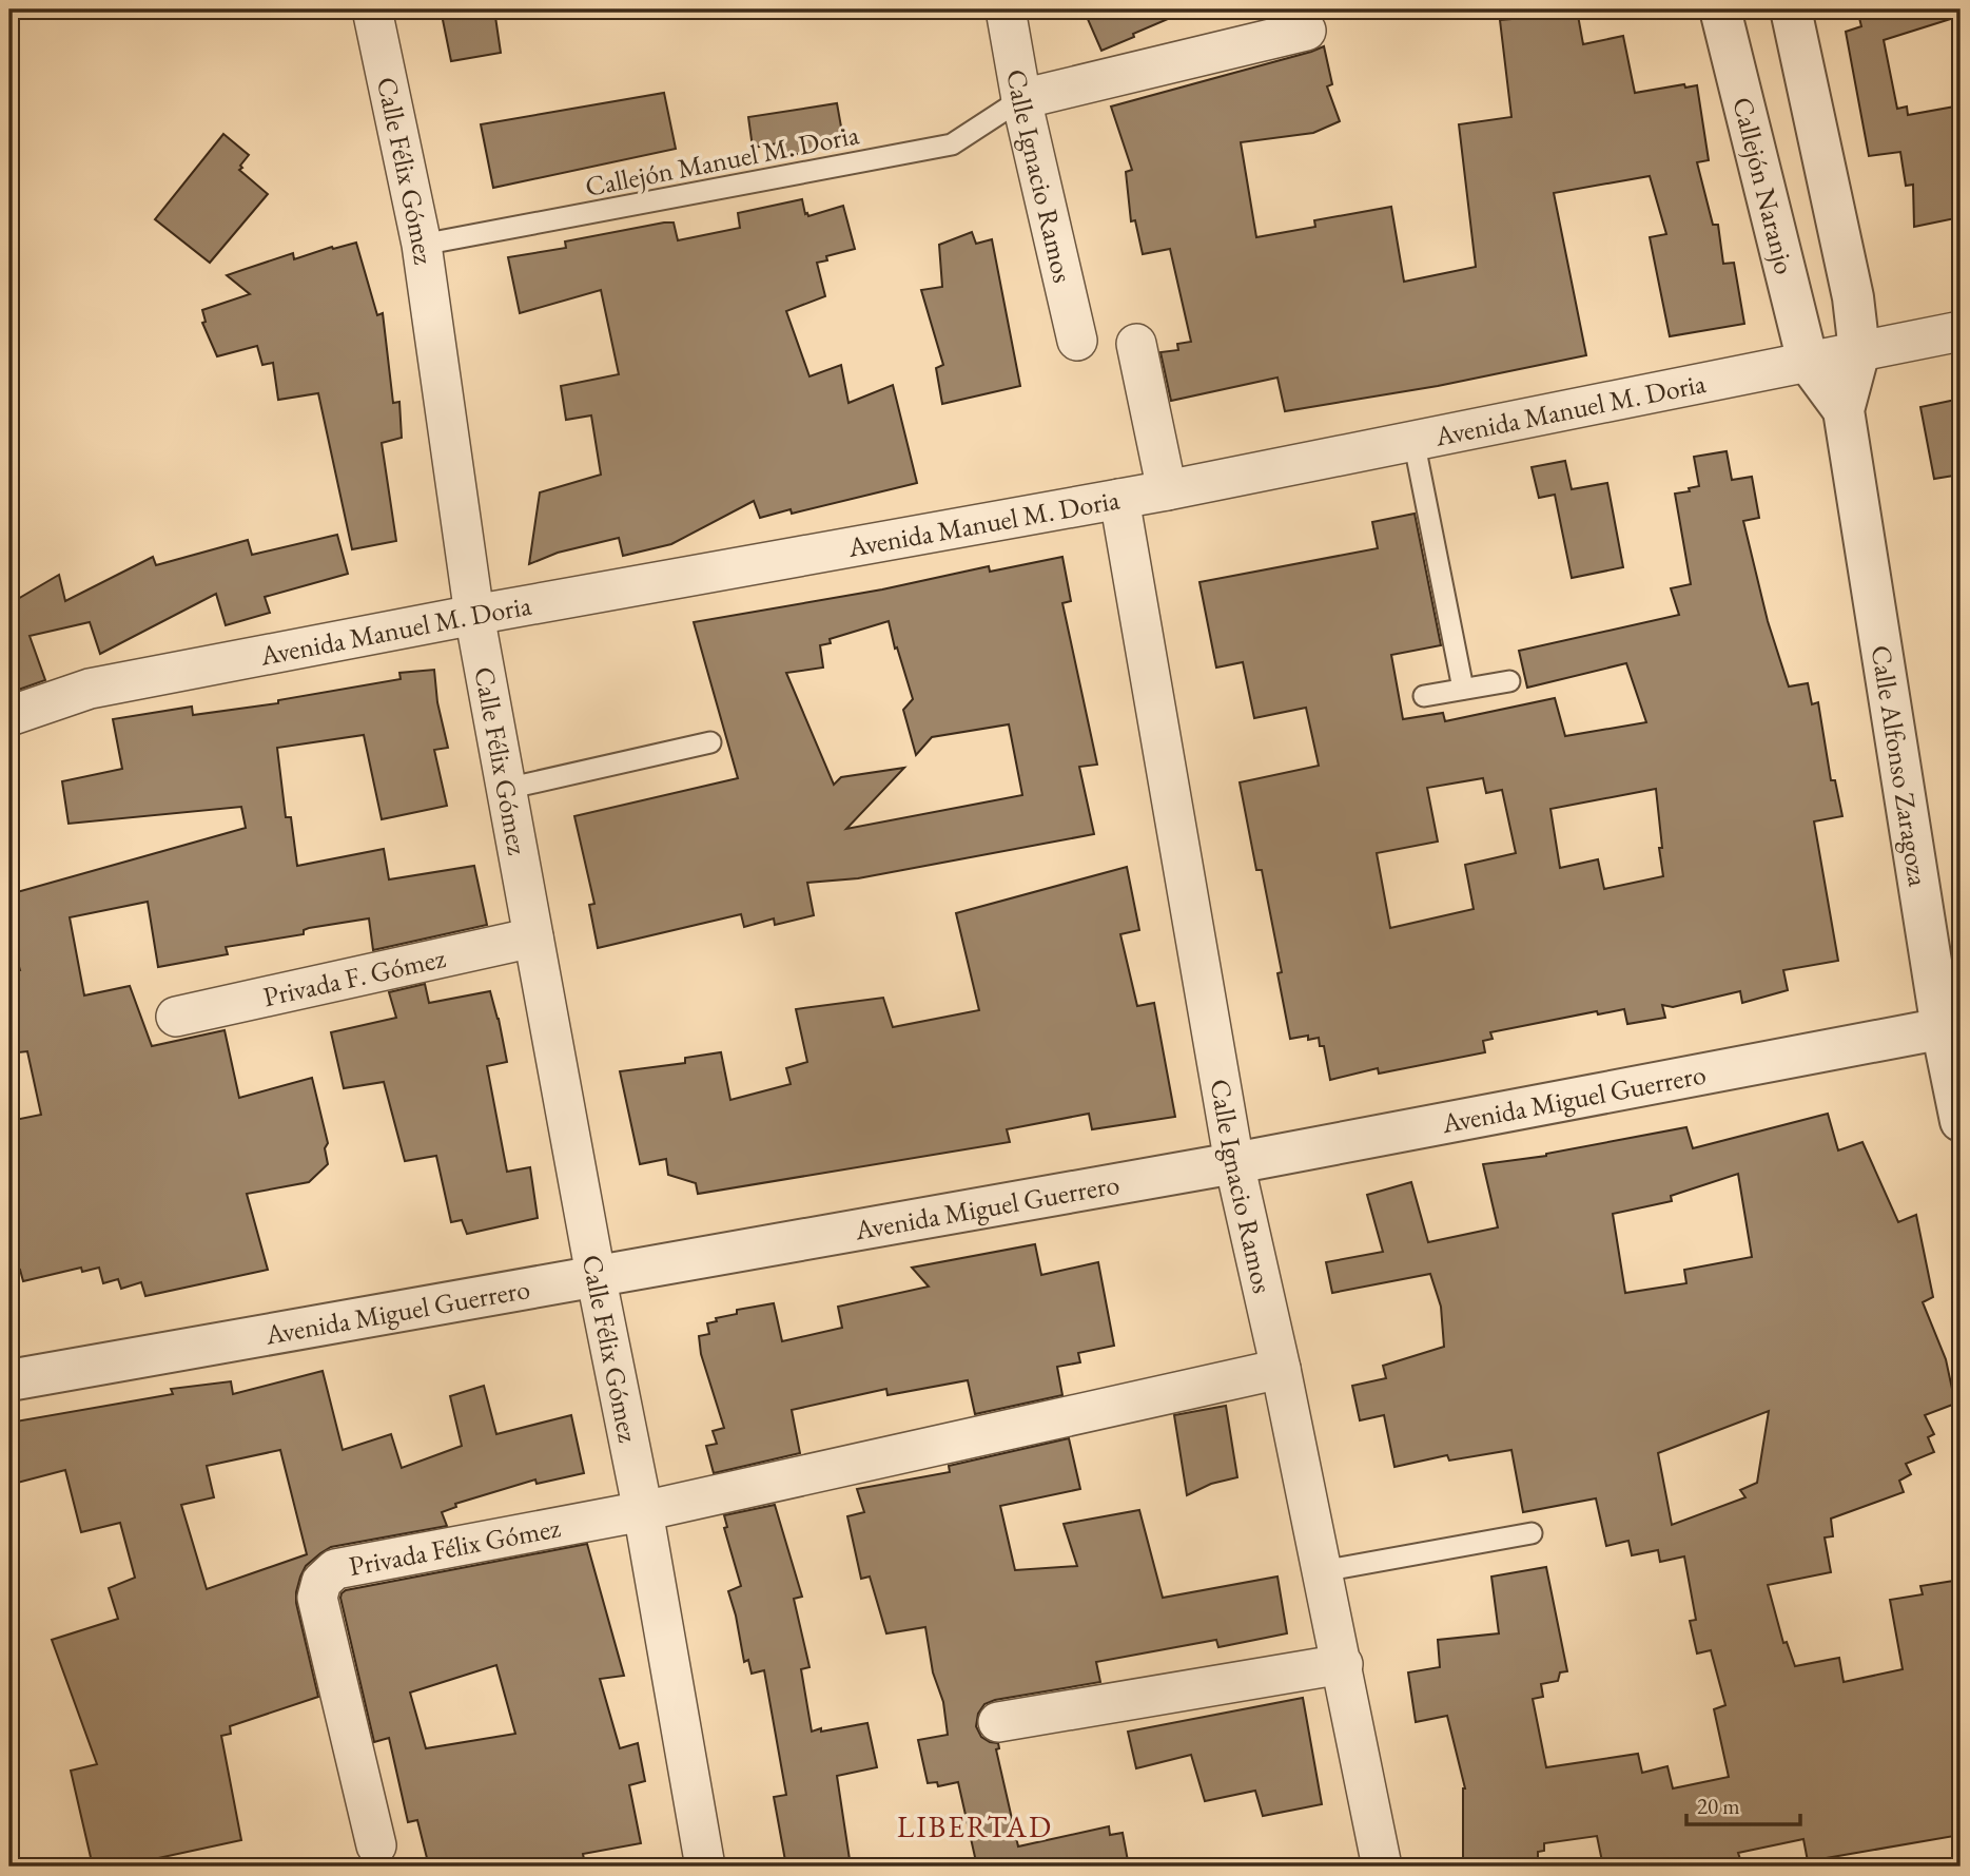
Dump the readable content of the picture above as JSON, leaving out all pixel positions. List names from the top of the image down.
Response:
{
  "streets": {
    "street": [
      "Calle Félix Gómez",
      "Calle Ignacio Ramos",
      "Callejón Naranjo",
      "Avenida Manuel M. Doria",
      "Calle Alfonso Zaragoza",
      "Privada F. Gómez",
      "Avenida Miguel Guerrero",
      "Privada Félix Gómez"
    ],
    "lane": ["Callejón Manuel M. Doria"]
  },
  "crossings": [
    ["Callejón Manuel M. Doria", "Calle Félix Gómez"],
    ["Callejón Manuel M. Doria", "Calle Ignacio Ramos"],
    ["Calle Félix Gómez", "Avenida Manuel M. Doria"],
    ["Calle Félix Gómez", "Privada F. Gómez"],
    ["Calle Félix Gómez", "Avenida Miguel Guerrero"],
    ["Calle Félix Gómez", "Privada Félix Gómez"],
    ["Calle Ignacio Ramos", "Avenida Manuel M. Doria"],
    ["Calle Ignacio Ramos", "Avenida Miguel Guerrero"],
    ["Callejón Naranjo", "Avenida Manuel M. Doria"],
    ["Callejón Naranjo", "Calle Alfonso Zaragoza"],
    ["Avenida Manuel M. Doria", "Calle Alfonso Zaragoza"],
    ["Calle Alfonso Zaragoza", "Avenida Miguel Guerrero"]
  ],
  "districts": ["LIBERTAD"],
  "scale_bar": "20 m"
}
